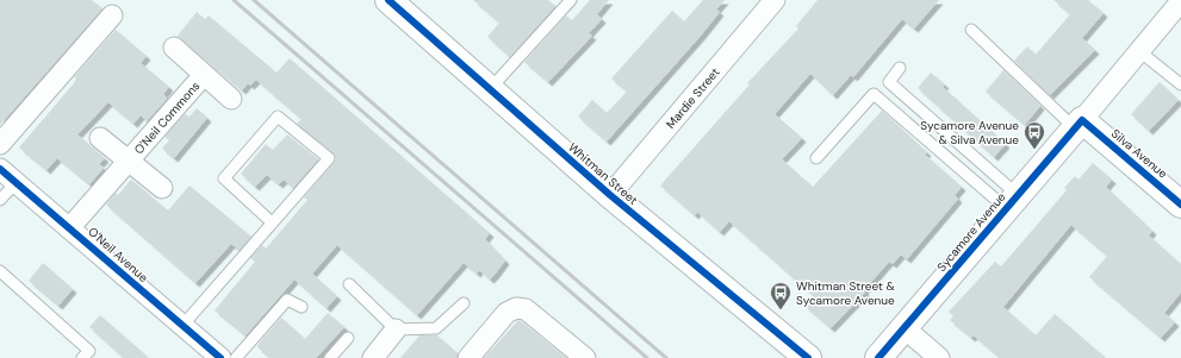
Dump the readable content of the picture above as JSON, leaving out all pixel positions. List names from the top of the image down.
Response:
{
  "streets": {
    "street": [
      "Mardie Street",
      "O'Neil Commons",
      "Silva Avenue",
      "Whitman Street",
      "Sycamore Avenue",
      "O'Neil Avenue"
    ]
  },
  "crossings": [
    ["Mardie Street", "Whitman Street"],
    ["O'Neil Commons", "O'Neil Avenue"],
    ["Silva Avenue", "Sycamore Avenue"]
  ],
  "places": {
    "bus stop": ["Sycamore Avenue & Silva Avenue", "Whitman Street & Sycamore Avenue"]
  }
}
